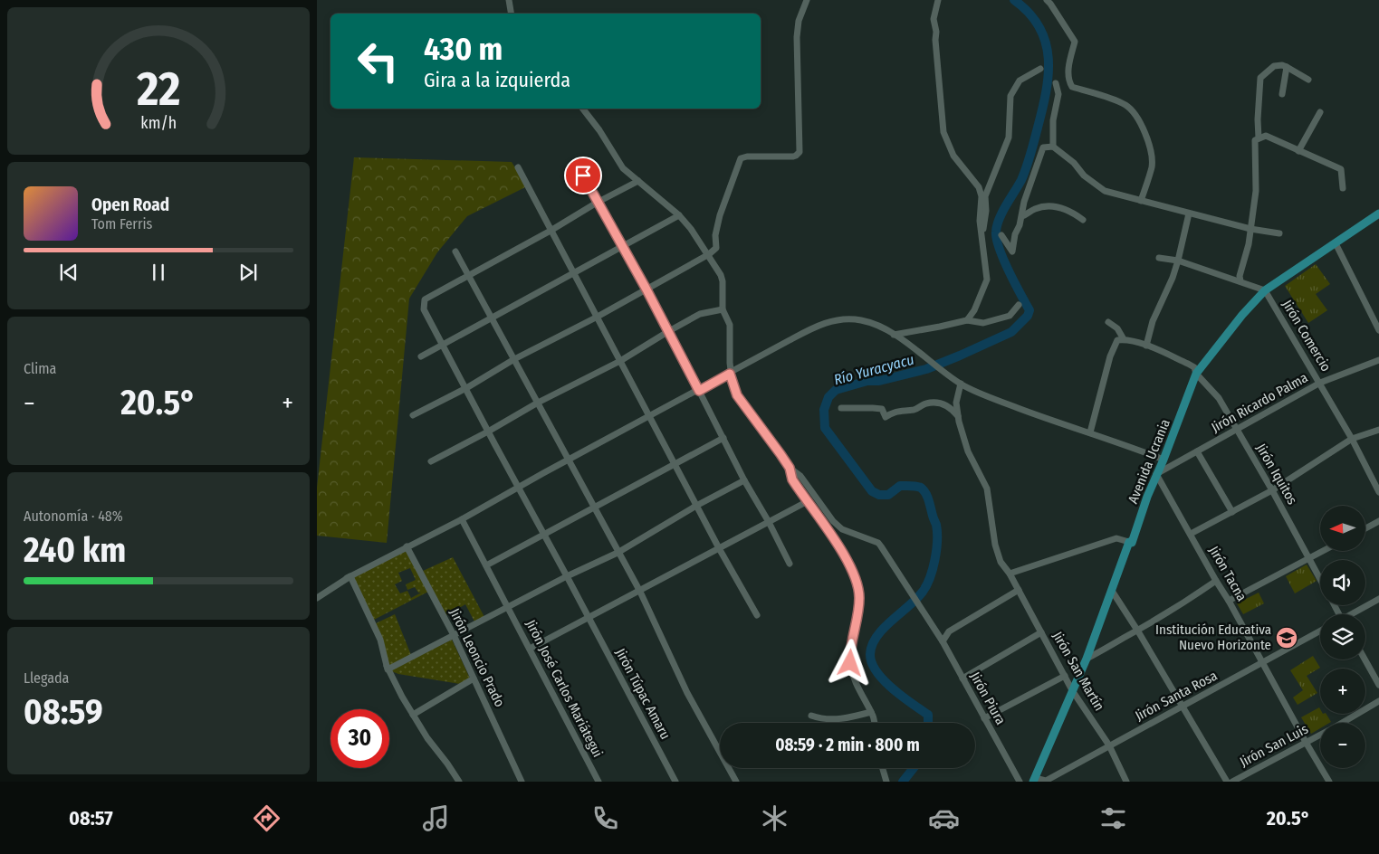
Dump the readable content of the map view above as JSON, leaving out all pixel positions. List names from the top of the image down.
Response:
{
  "streets": {
    "main road": ["Avenida Ucrania"],
    "street": [
      "Jirón Comercio",
      "Jirón Ricardo Palma",
      "Jirón Iquitos",
      "Jirón Tacna",
      "Jirón Leoncio Prado",
      "Jirón San Martín",
      "Jirón José Carlos Mariátegui",
      "Jirón Túpac Amaru",
      "Jirón Santa Rosa",
      "Jirón Piura",
      "Jirón San Luis"
    ]
  },
  "crossings": [
    ["Jirón Comercio", "Jirón Ricardo Palma"],
    ["Jirón Comercio", "Avenida Ucrania"],
    ["Jirón Ricardo Palma", "Avenida Ucrania"],
    ["Jirón Ricardo Palma", "Jirón Iquitos"],
    ["Jirón Ricardo Palma", "Jirón Tacna"],
    ["Avenida Ucrania", "Jirón Iquitos"],
    ["Avenida Ucrania", "Jirón Tacna"],
    ["Avenida Ucrania", "Jirón San Martín"],
    ["Avenida Ucrania", "Jirón Santa Rosa"],
    ["Jirón Tacna", "Jirón Santa Rosa"],
    ["Jirón Tacna", "Jirón San Luis"],
    ["Jirón San Martín", "Jirón Santa Rosa"]
  ],
  "water": ["Río Yuracyacu"],
  "places": {
    "school or university": ["Institución Educativa Nuevo Horizonte"]
  },
  "north": "left",
  "page": {
    "turn": ["430 m", "Gira a la izquierda"],
    "song": ["Open Road", "Tom Ferris"],
    "tile": [
      "Clima",
      ["Autonomía · 48%", "240 km"],
      ["Llegada", "08:59"]
    ],
    "heat": ["−", "20.5°", "+"],
    "map_buttons": ["+", "−"],
    "limit": "30",
    "trip": "08:59 · 2 min · 800 m",
    "tabs": ["08:57", "20.5°"],
    "gauge": ["22", "km/h"]
  }
}
